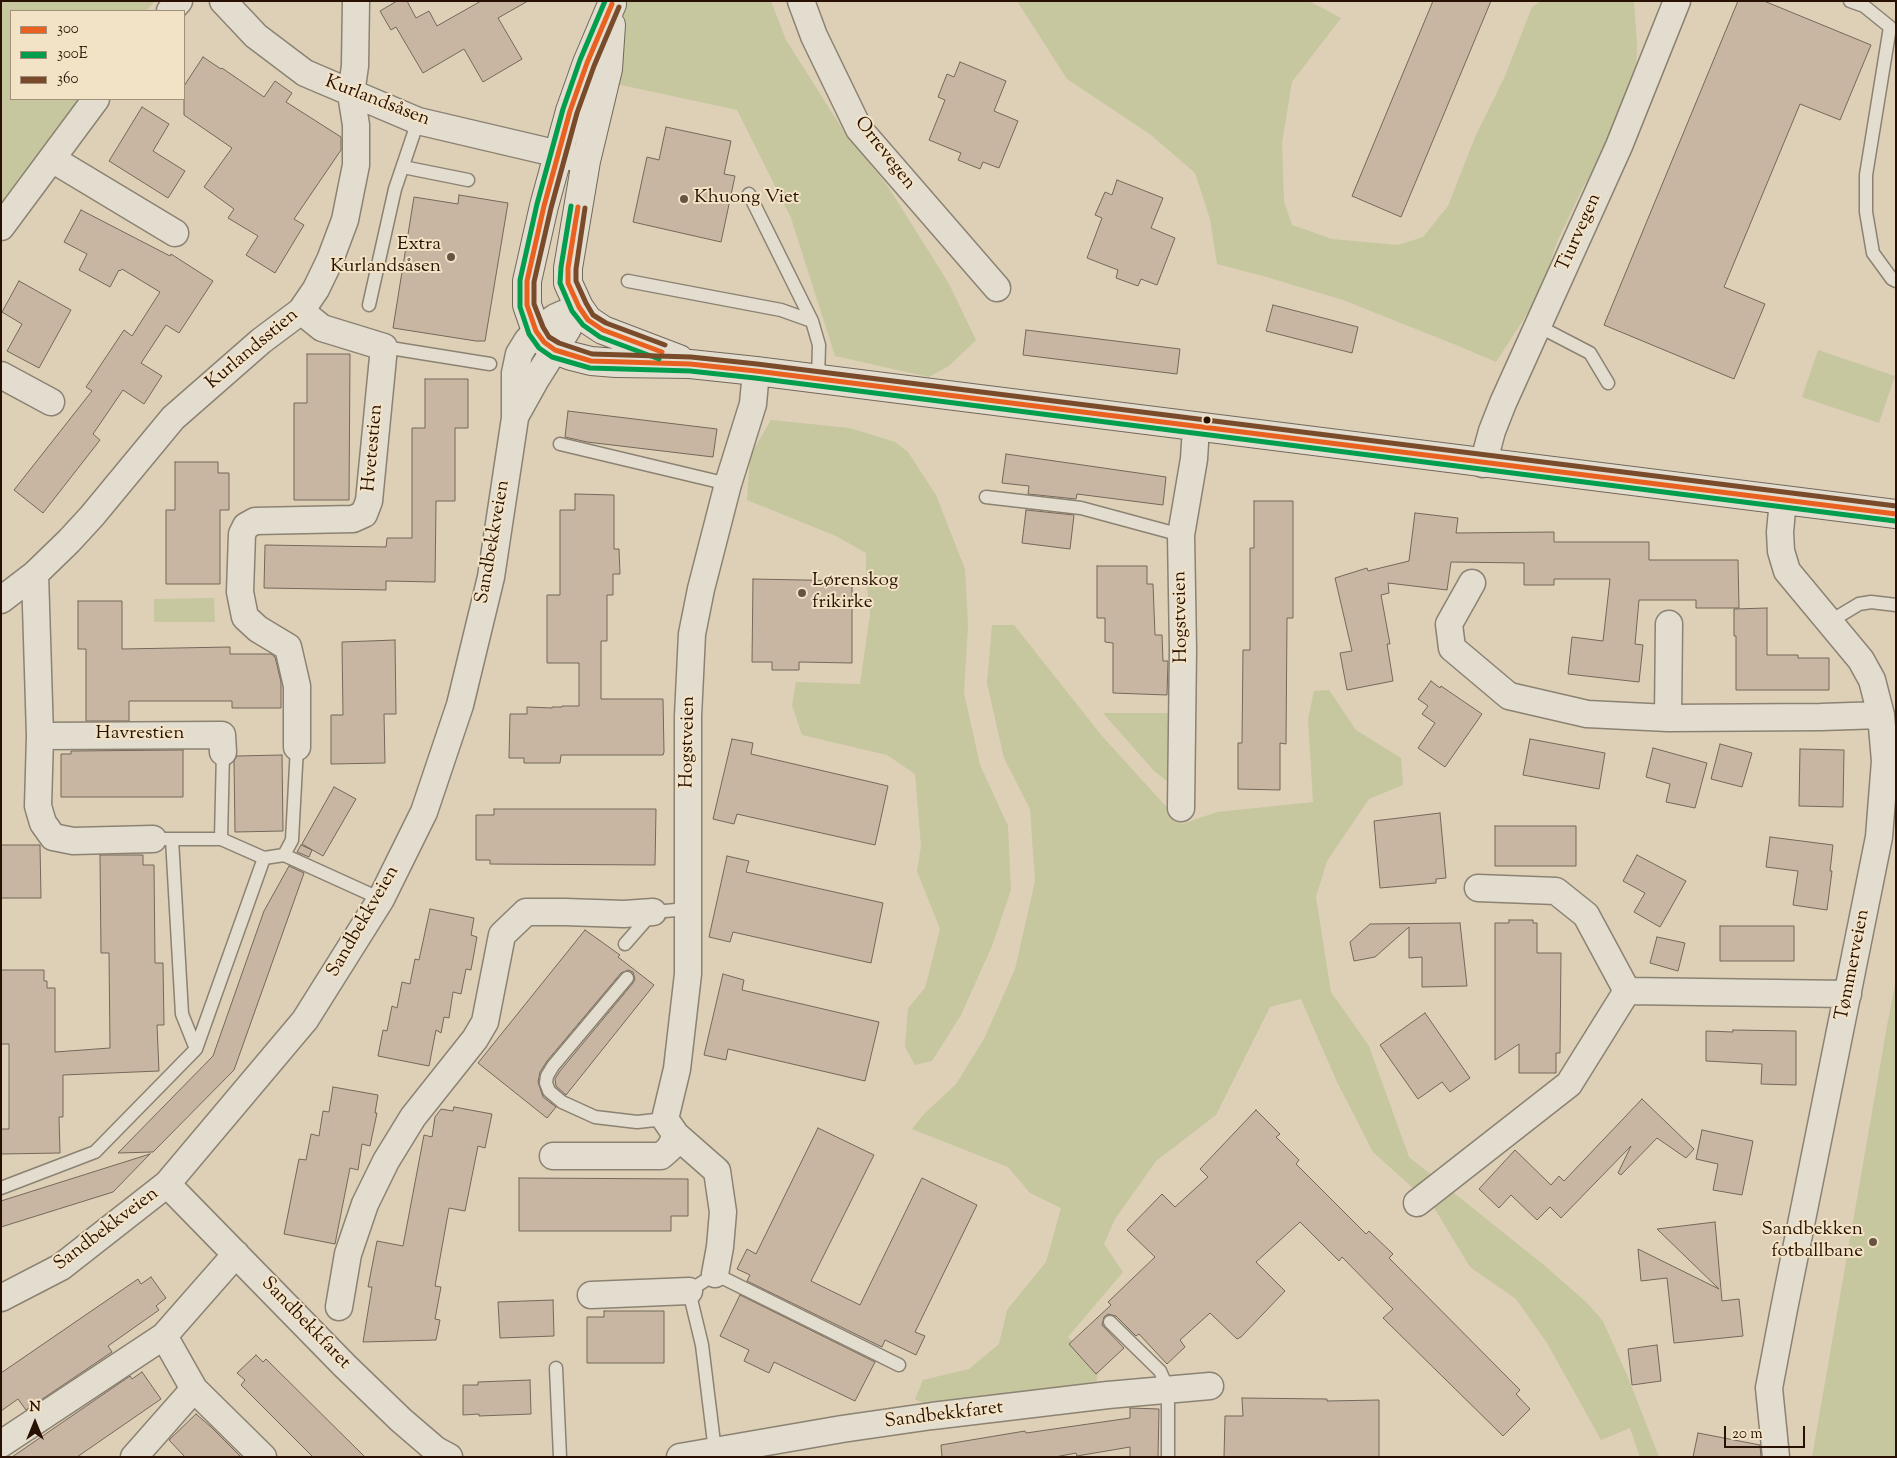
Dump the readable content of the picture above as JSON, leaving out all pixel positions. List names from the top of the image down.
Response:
{
  "streets": {
    "street": [
      "Kurlandsåsen",
      "Orrevegen",
      "Tiurvegen",
      "Kurlandsstien",
      "Hvetestien",
      "Sandbekkveien",
      "Hogstveien",
      "Havrestien",
      "Tømmerveien",
      "Sandbekkfaret"
    ]
  },
  "crossings": [
    ["Kurlandsåsen", "Kurlandsstien"],
    ["Sandbekkveien", "Sandbekkfaret"]
  ],
  "places": [
    "Khuong Viet",
    "Extra Kurlandsåsen",
    "Lørenskog frikirke",
    "Sandbekken fotballbane"
  ],
  "lines": ["transit line 300E", "transit line 300", "transit line 360"],
  "legend": ["300", "300E", "360"],
  "scale_bar": "20 m",
  "north": "top"
}
